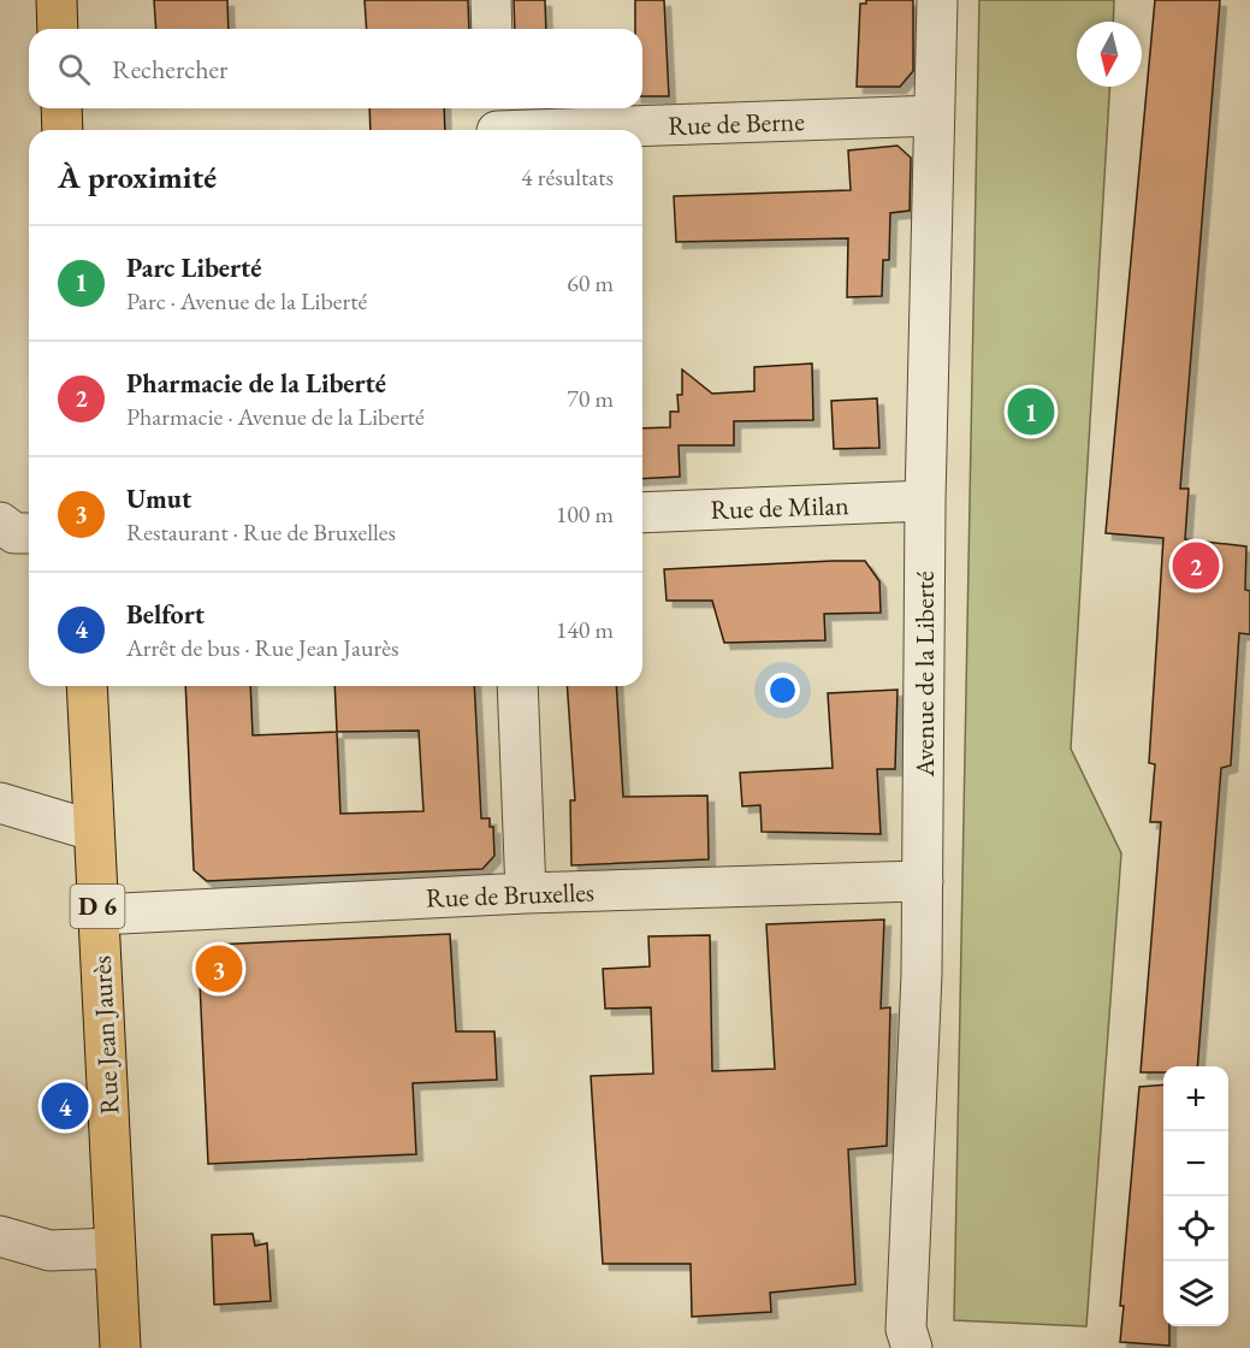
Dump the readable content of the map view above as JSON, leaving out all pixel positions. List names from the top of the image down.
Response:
{
  "streets": {
    "main road": ["D 6", "Rue Jean Jaurès"],
    "street": [
      "Rue de Berne",
      "Rue de Milan",
      "Avenue de la Liberté",
      "Rue de Bruxelles"
    ]
  },
  "crossings": [
    ["Rue de Berne", "Avenue de la Liberté"],
    ["Rue de Milan", "Avenue de la Liberté"],
    ["Avenue de la Liberté", "Rue de Bruxelles"],
    ["Rue de Bruxelles", "Rue Jean Jaurès"]
  ],
  "north": "bottom",
  "page": {
    "search": "Rechercher",
    "heading": ["À proximité", "4 résultats"],
    "list": [
      {
        "mark": "1",
        "name": "Parc Liberté",
        "note": "Parc · Avenue de la Liberté",
        "value": "60 m"
      },
      {
        "mark": "2",
        "name": "Pharmacie de la Liberté",
        "note": "Pharmacie · Avenue de la Liberté",
        "value": "70 m"
      },
      {
        "mark": "3",
        "name": "Umut",
        "note": "Restaurant · Rue de Bruxelles",
        "value": "100 m"
      },
      {
        "mark": "4",
        "name": "Belfort",
        "note": "Arrêt de bus · Rue Jean Jaurès",
        "value": "140 m"
      }
    ],
    "pins": [
      "1",
      "2",
      "3",
      "4"
    ],
    "map_buttons": ["+", "−"]
  }
}
